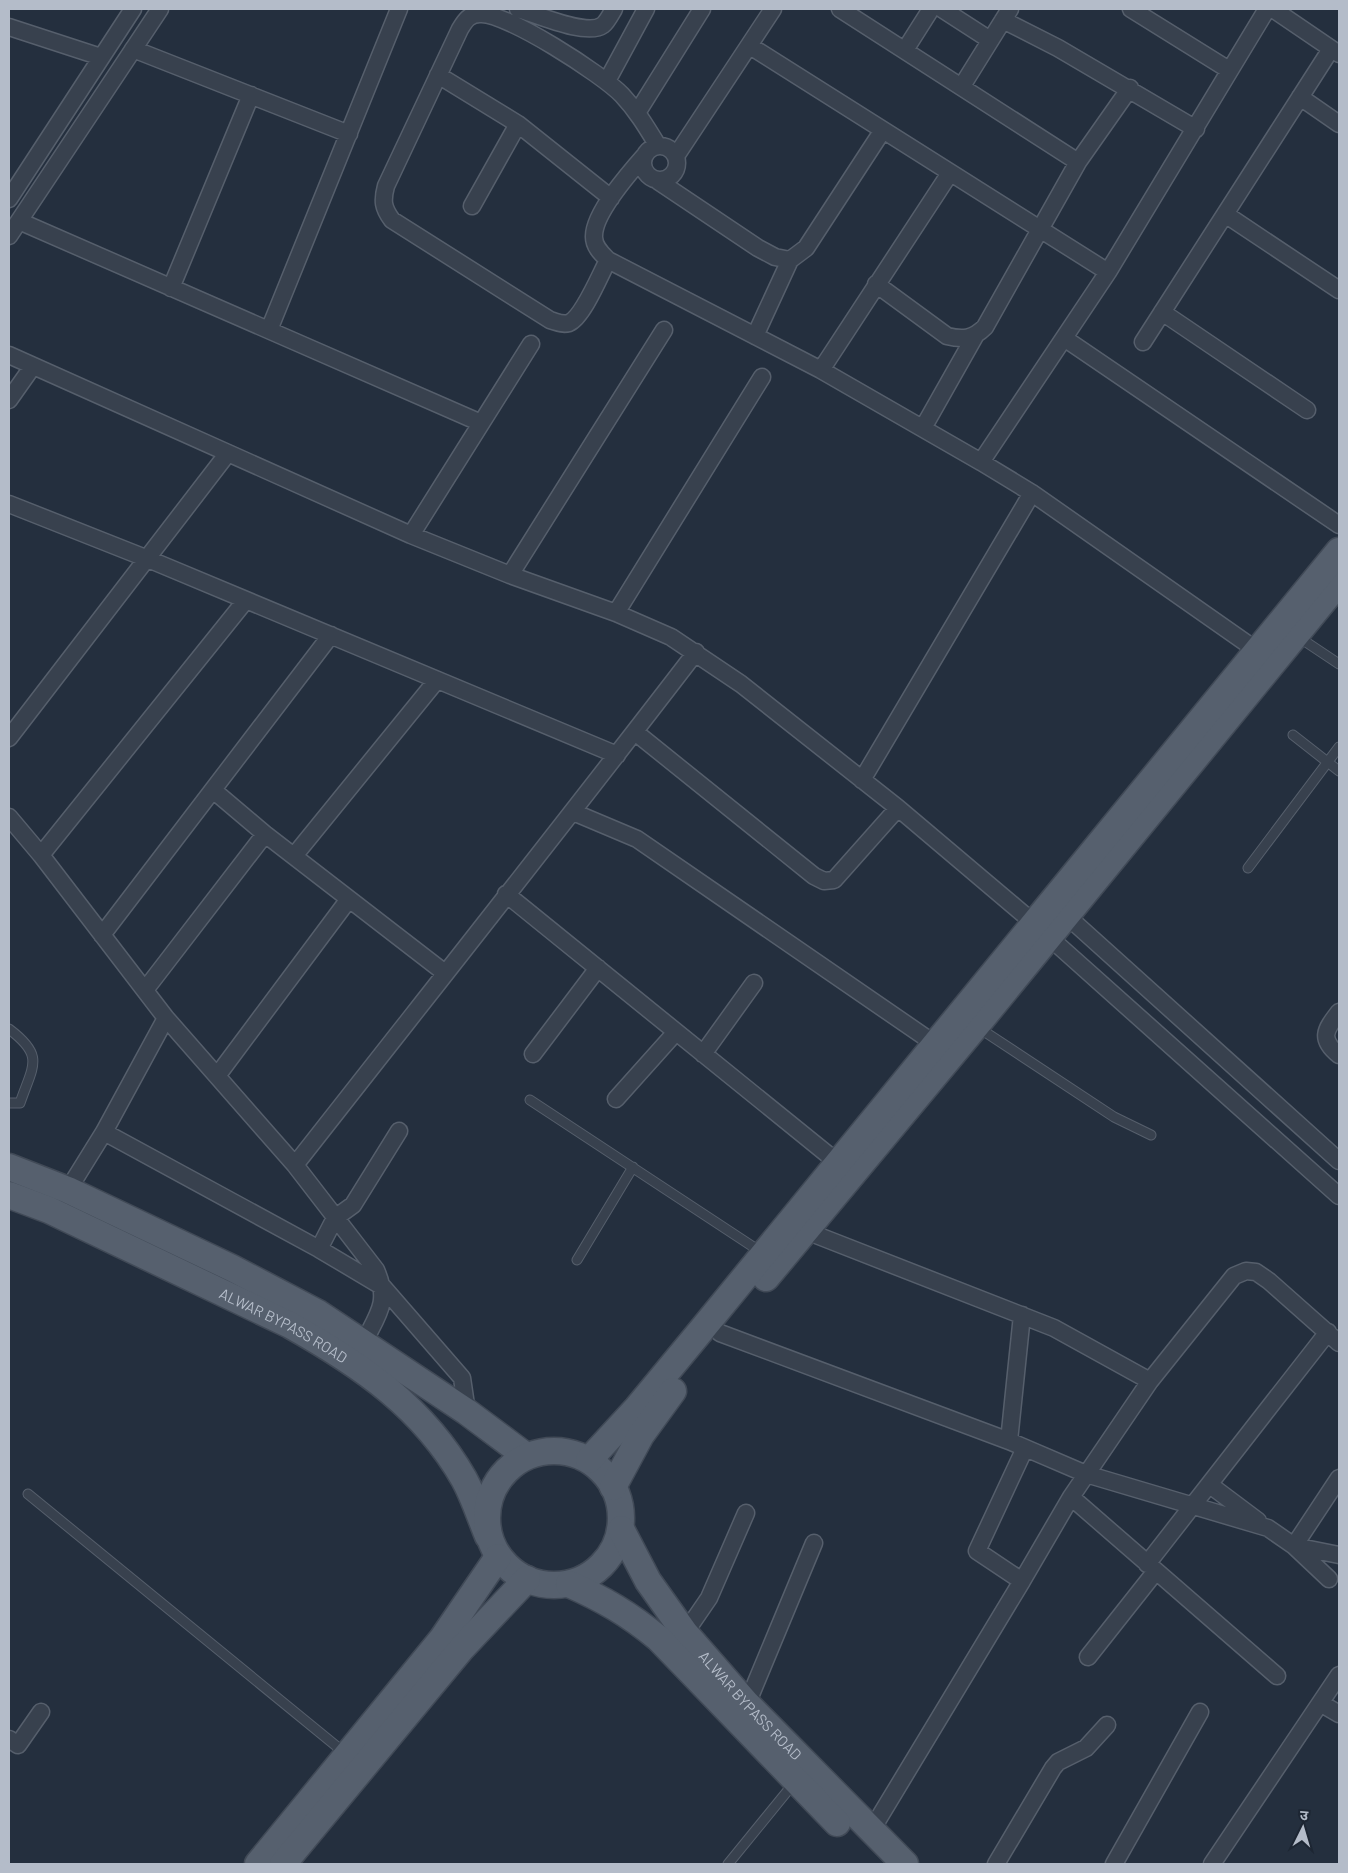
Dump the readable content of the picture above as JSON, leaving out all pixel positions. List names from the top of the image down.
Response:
{
  "streets": {
    "main road": ["ALWAR BYPASS ROAD"]
  },
  "north": "top"
}
